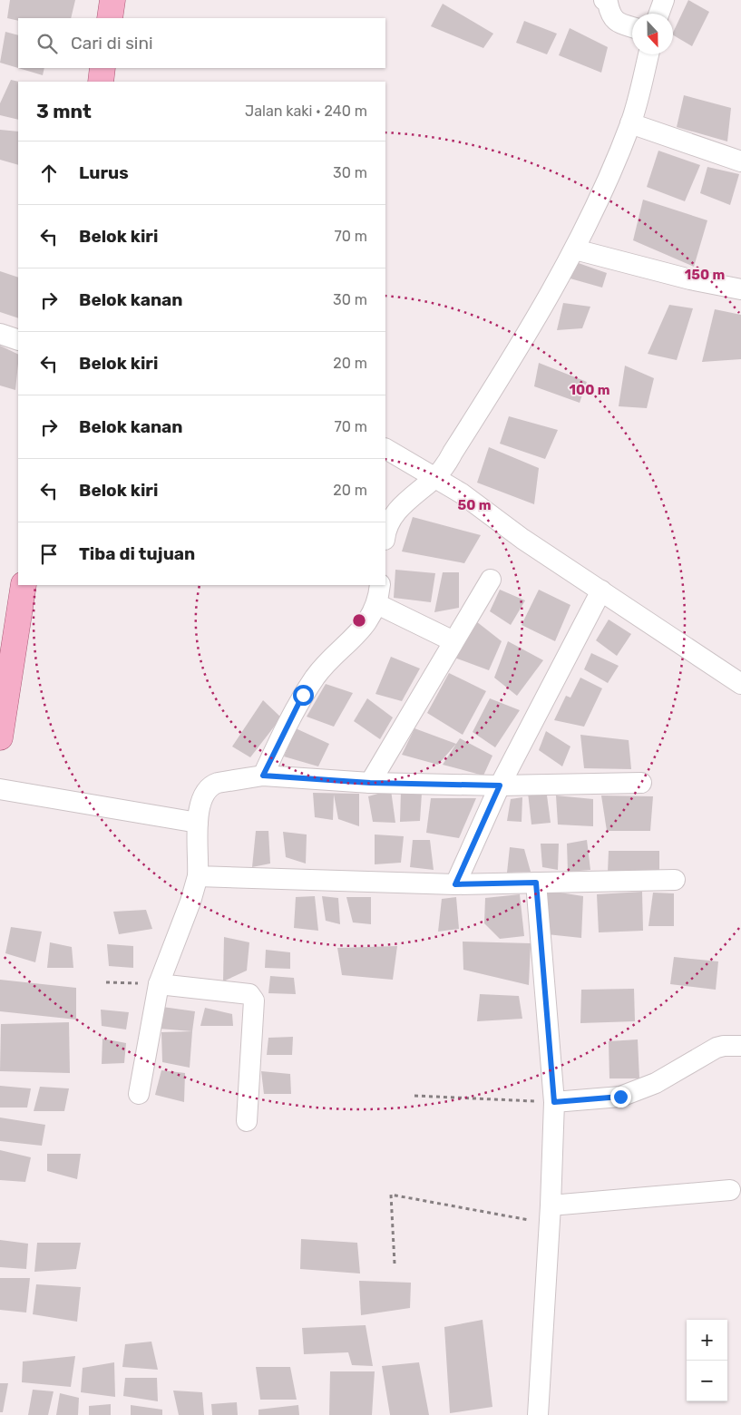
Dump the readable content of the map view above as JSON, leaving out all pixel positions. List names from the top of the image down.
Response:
{
  "north": "bottom",
  "page": {
    "search": "Cari di sini",
    "heading": ["3 mnt", "Jalan kaki · 240 m"],
    "list": [
      ["Lurus", "30 m"],
      ["Belok kiri", "70 m"],
      ["Belok kanan", "30 m"],
      ["Belok kiri", "20 m"],
      ["Belok kanan", "70 m"],
      ["Belok kiri", "20 m"],
      "Tiba di tujuan"
    ],
    "map_buttons": ["+", "−"]
  },
  "rings": ["150 m", "100 m", "50 m"]
}
